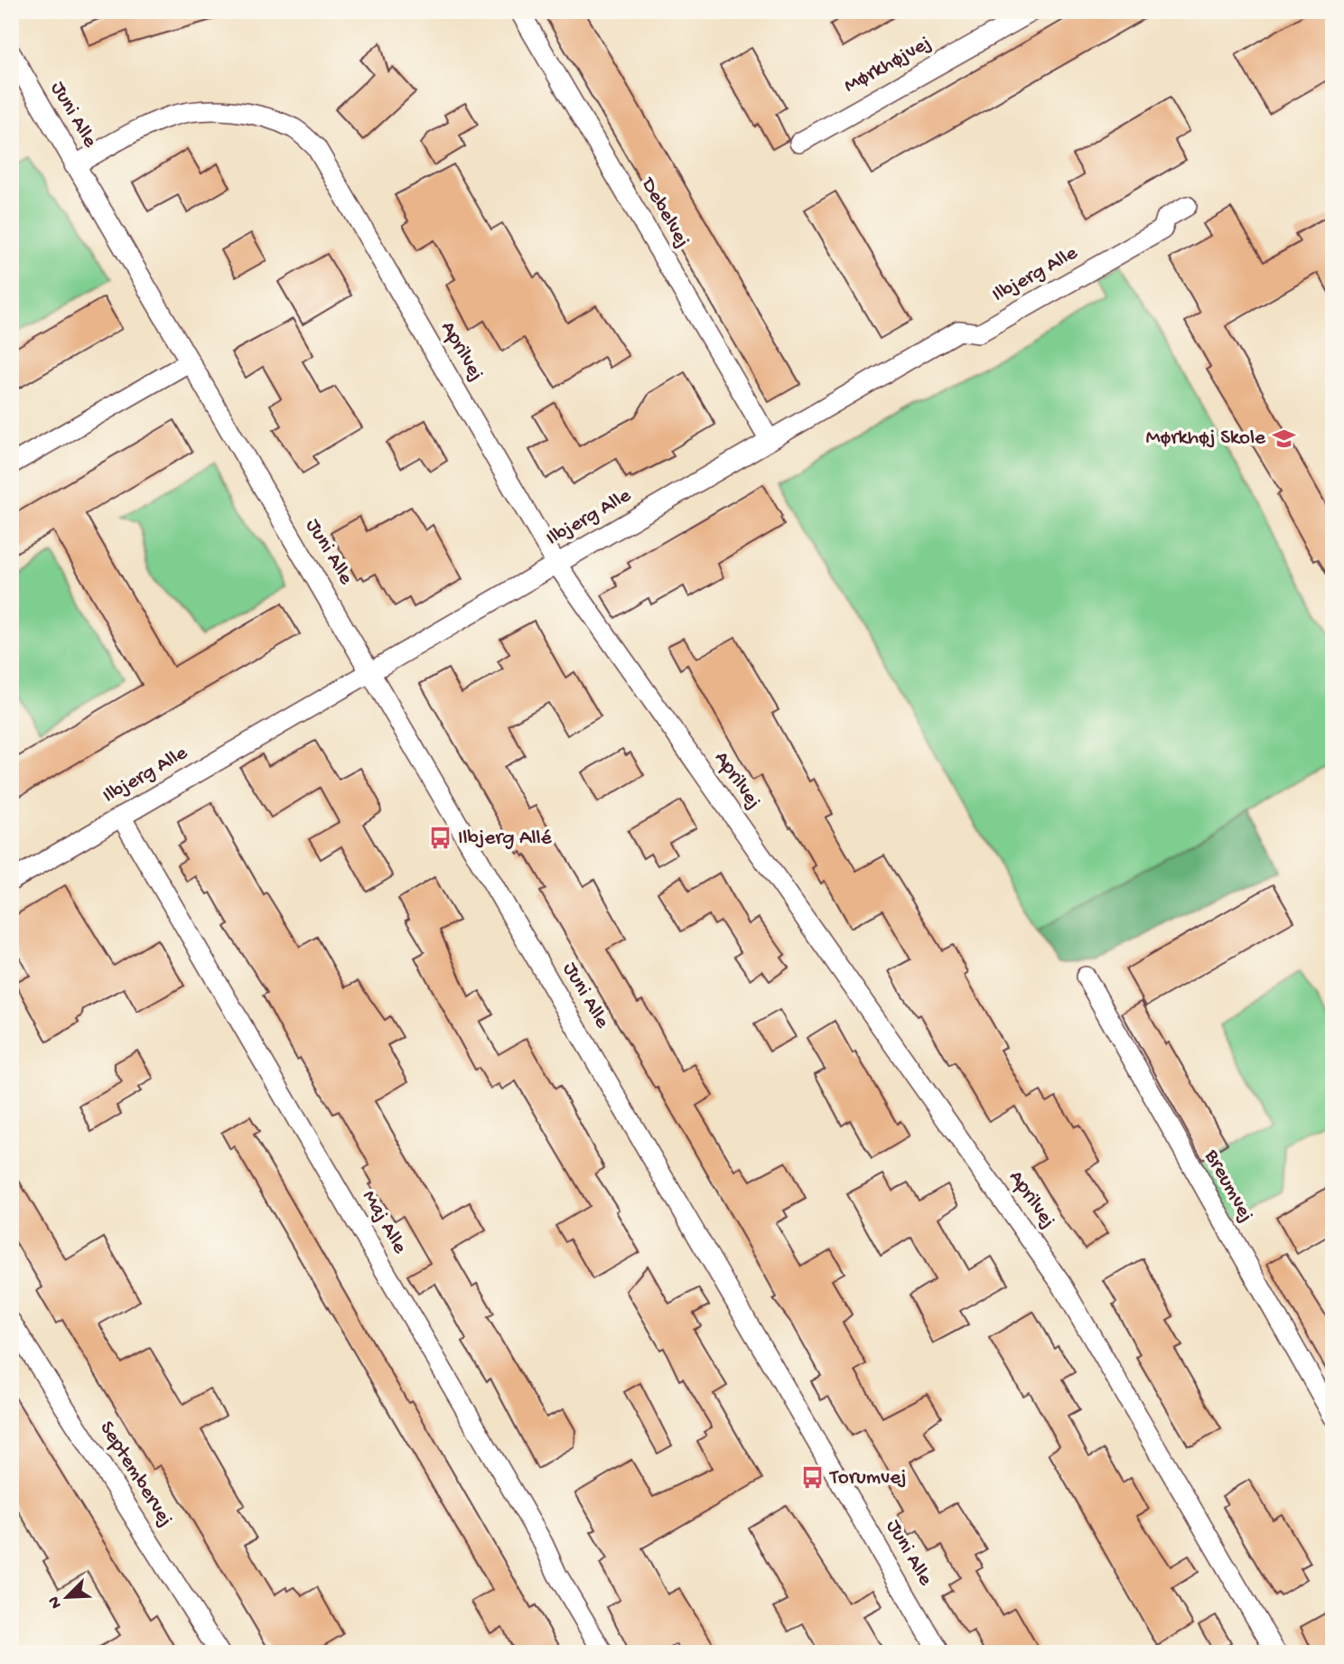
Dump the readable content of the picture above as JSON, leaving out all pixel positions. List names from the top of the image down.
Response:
{
  "streets": {
    "street": [
      "Mørkhøjvej",
      "Juni Alle",
      "Debelvej",
      "Ilbjerg Alle",
      "Aprilvej",
      "Breumvej",
      "Maj Alle",
      "Septembervej"
    ]
  },
  "crossings": [
    ["Juni Alle", "Ilbjerg Alle"],
    ["Juni Alle", "Aprilvej"],
    ["Debelvej", "Ilbjerg Alle"],
    ["Ilbjerg Alle", "Aprilvej"],
    ["Ilbjerg Alle", "Maj Alle"]
  ],
  "places": {
    "school or university": ["Mørkhøj Skole"],
    "bus stop": ["Ilbjerg Allé", "Torumvej"]
  },
  "north": "bottom left"
}
